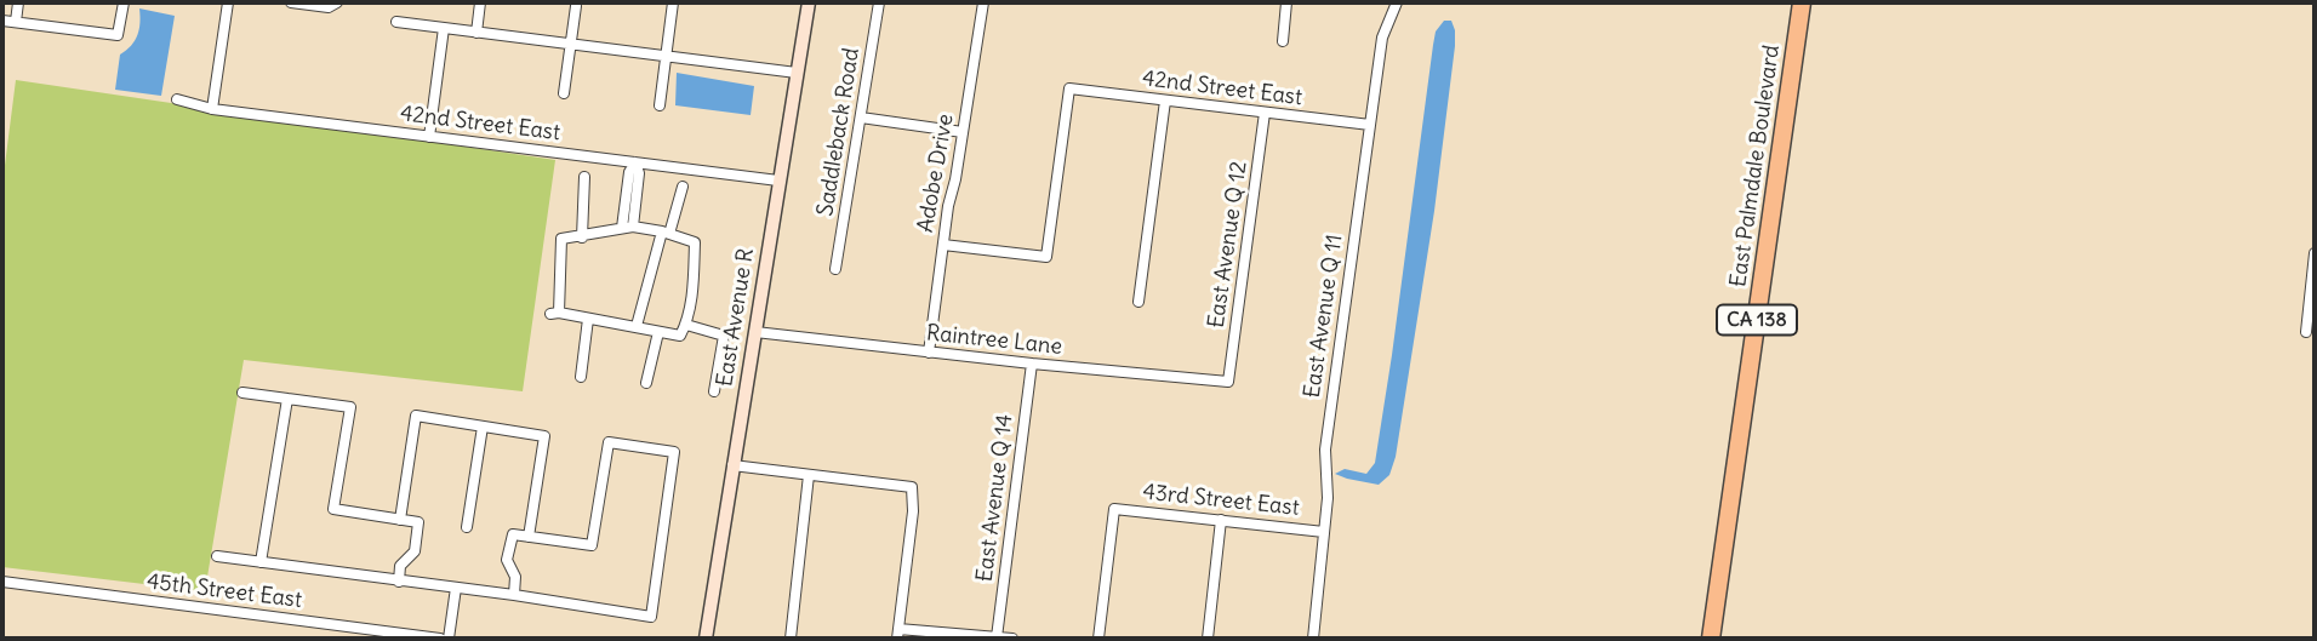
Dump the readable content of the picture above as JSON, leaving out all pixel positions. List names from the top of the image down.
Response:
{
  "streets": {
    "highway": ["East Palmdale Boulevard", "CA 138"],
    "main road": ["East Avenue R"],
    "street": [
      "42nd Street East",
      "Saddleback Road",
      "Adobe Drive",
      "East Avenue Q 12",
      "East Avenue Q 11",
      "Raintree Lane",
      "East Avenue Q 14",
      "43rd Street East",
      "45th Street East"
    ]
  },
  "crossings": [
    ["42nd Street East", "Adobe Drive"],
    ["42nd Street East", "East Avenue Q 12"],
    ["42nd Street East", "East Avenue Q 11"],
    ["42nd Street East", "East Avenue R"],
    ["Adobe Drive", "Raintree Lane"],
    ["East Avenue Q 12", "Raintree Lane"],
    ["East Avenue Q 11", "43rd Street East"],
    ["East Avenue R", "Raintree Lane"],
    ["Raintree Lane", "East Avenue Q 14"]
  ]
}
